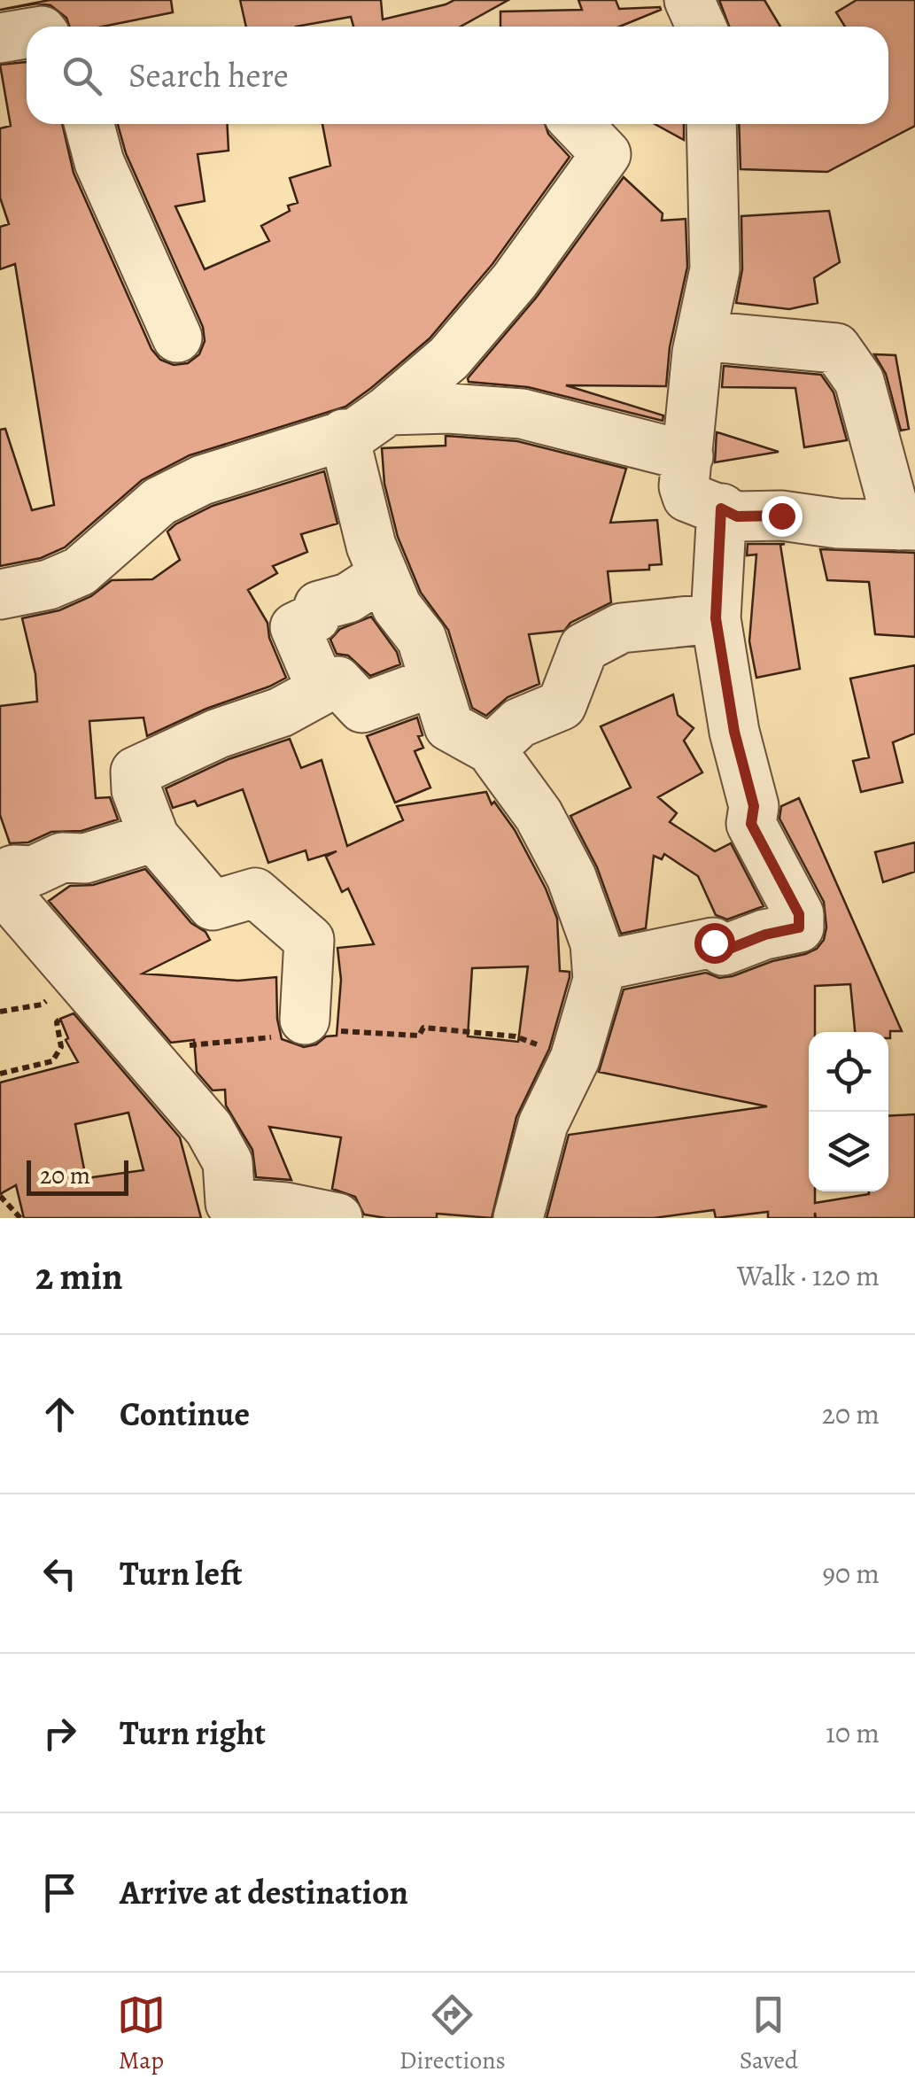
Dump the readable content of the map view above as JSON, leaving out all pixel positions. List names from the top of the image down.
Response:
{
  "scale_bar": "20 m",
  "page": {
    "search": "Search here",
    "scale": "20 m",
    "heading": ["2 min", "Walk · 120 m"],
    "list": [
      ["Continue", "20 m"],
      ["Turn left", "90 m"],
      ["Turn right", "10 m"],
      "Arrive at destination"
    ],
    "nav": ["Map", "Directions", "Saved"]
  }
}
